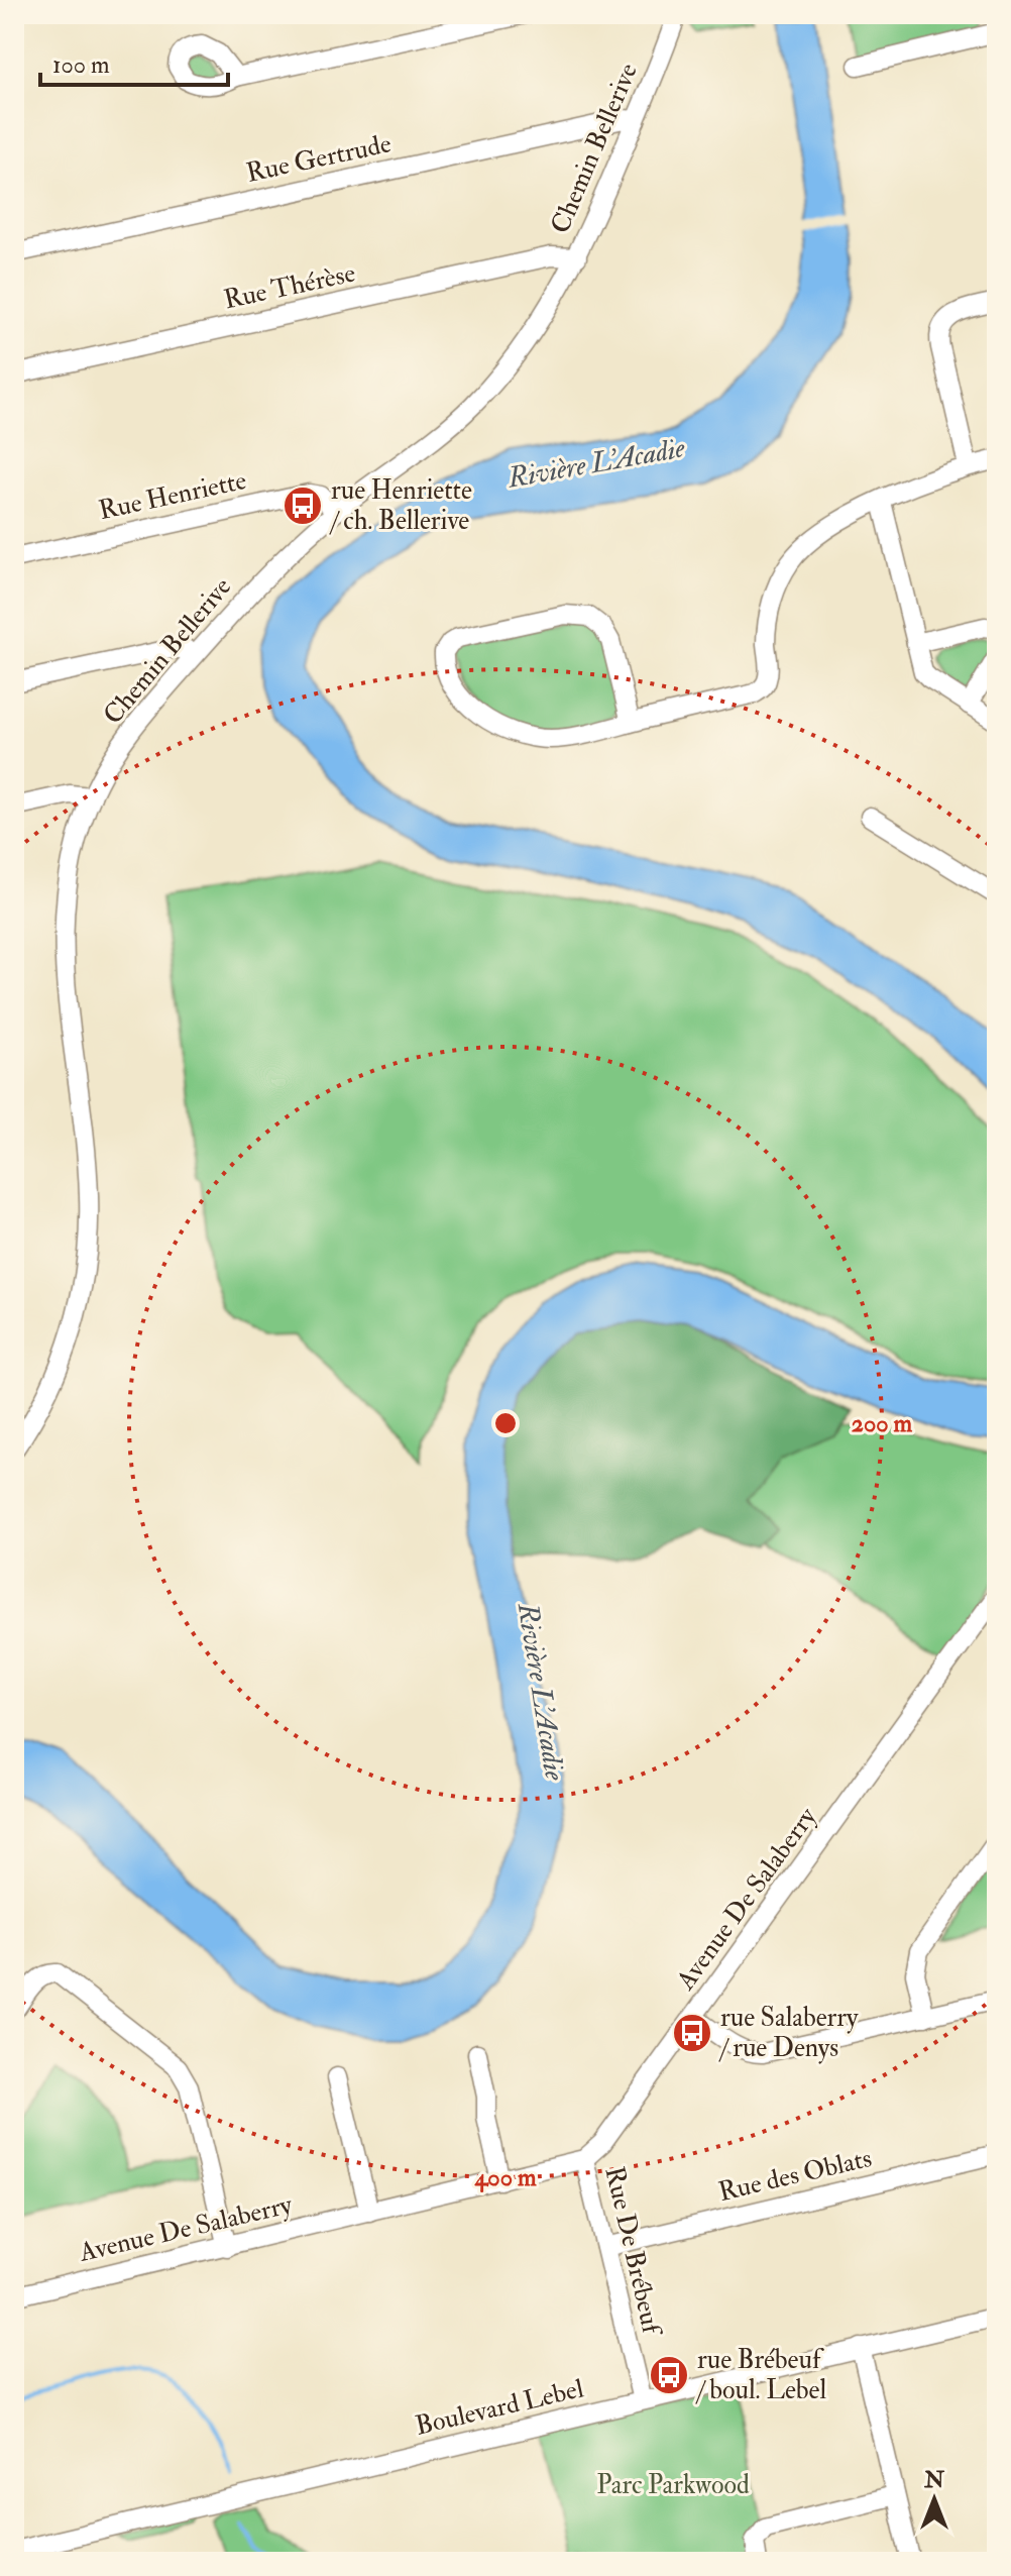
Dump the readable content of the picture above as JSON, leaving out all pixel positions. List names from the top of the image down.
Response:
{
  "streets": {
    "street": [
      "Chemin Bellerive",
      "Rue Gertrude",
      "Rue Thérèse",
      "Rue Henriette",
      "Avenue De Salaberry",
      "Rue des Oblats",
      "Rue De Brébeuf",
      "Boulevard Lebel"
    ]
  },
  "crossings": [
    ["Chemin Bellerive", "Rue Gertrude"],
    ["Chemin Bellerive", "Rue Thérèse"],
    ["Chemin Bellerive", "Rue Henriette"],
    ["Avenue De Salaberry", "Rue De Brébeuf"],
    ["Rue des Oblats", "Rue De Brébeuf"],
    ["Rue De Brébeuf", "Boulevard Lebel"]
  ],
  "water": ["Rivière L'Acadie"],
  "parks": ["Parc Parkwood"],
  "places": {
    "bus stop": ["rue Henriette / ch. Bellerive", "rue Salaberry / rue Denys", "rue Brébeuf / boul. Lebel"]
  },
  "scale_bar": "100 m",
  "north": "top",
  "rings": ["200 m", "400 m"]
}
